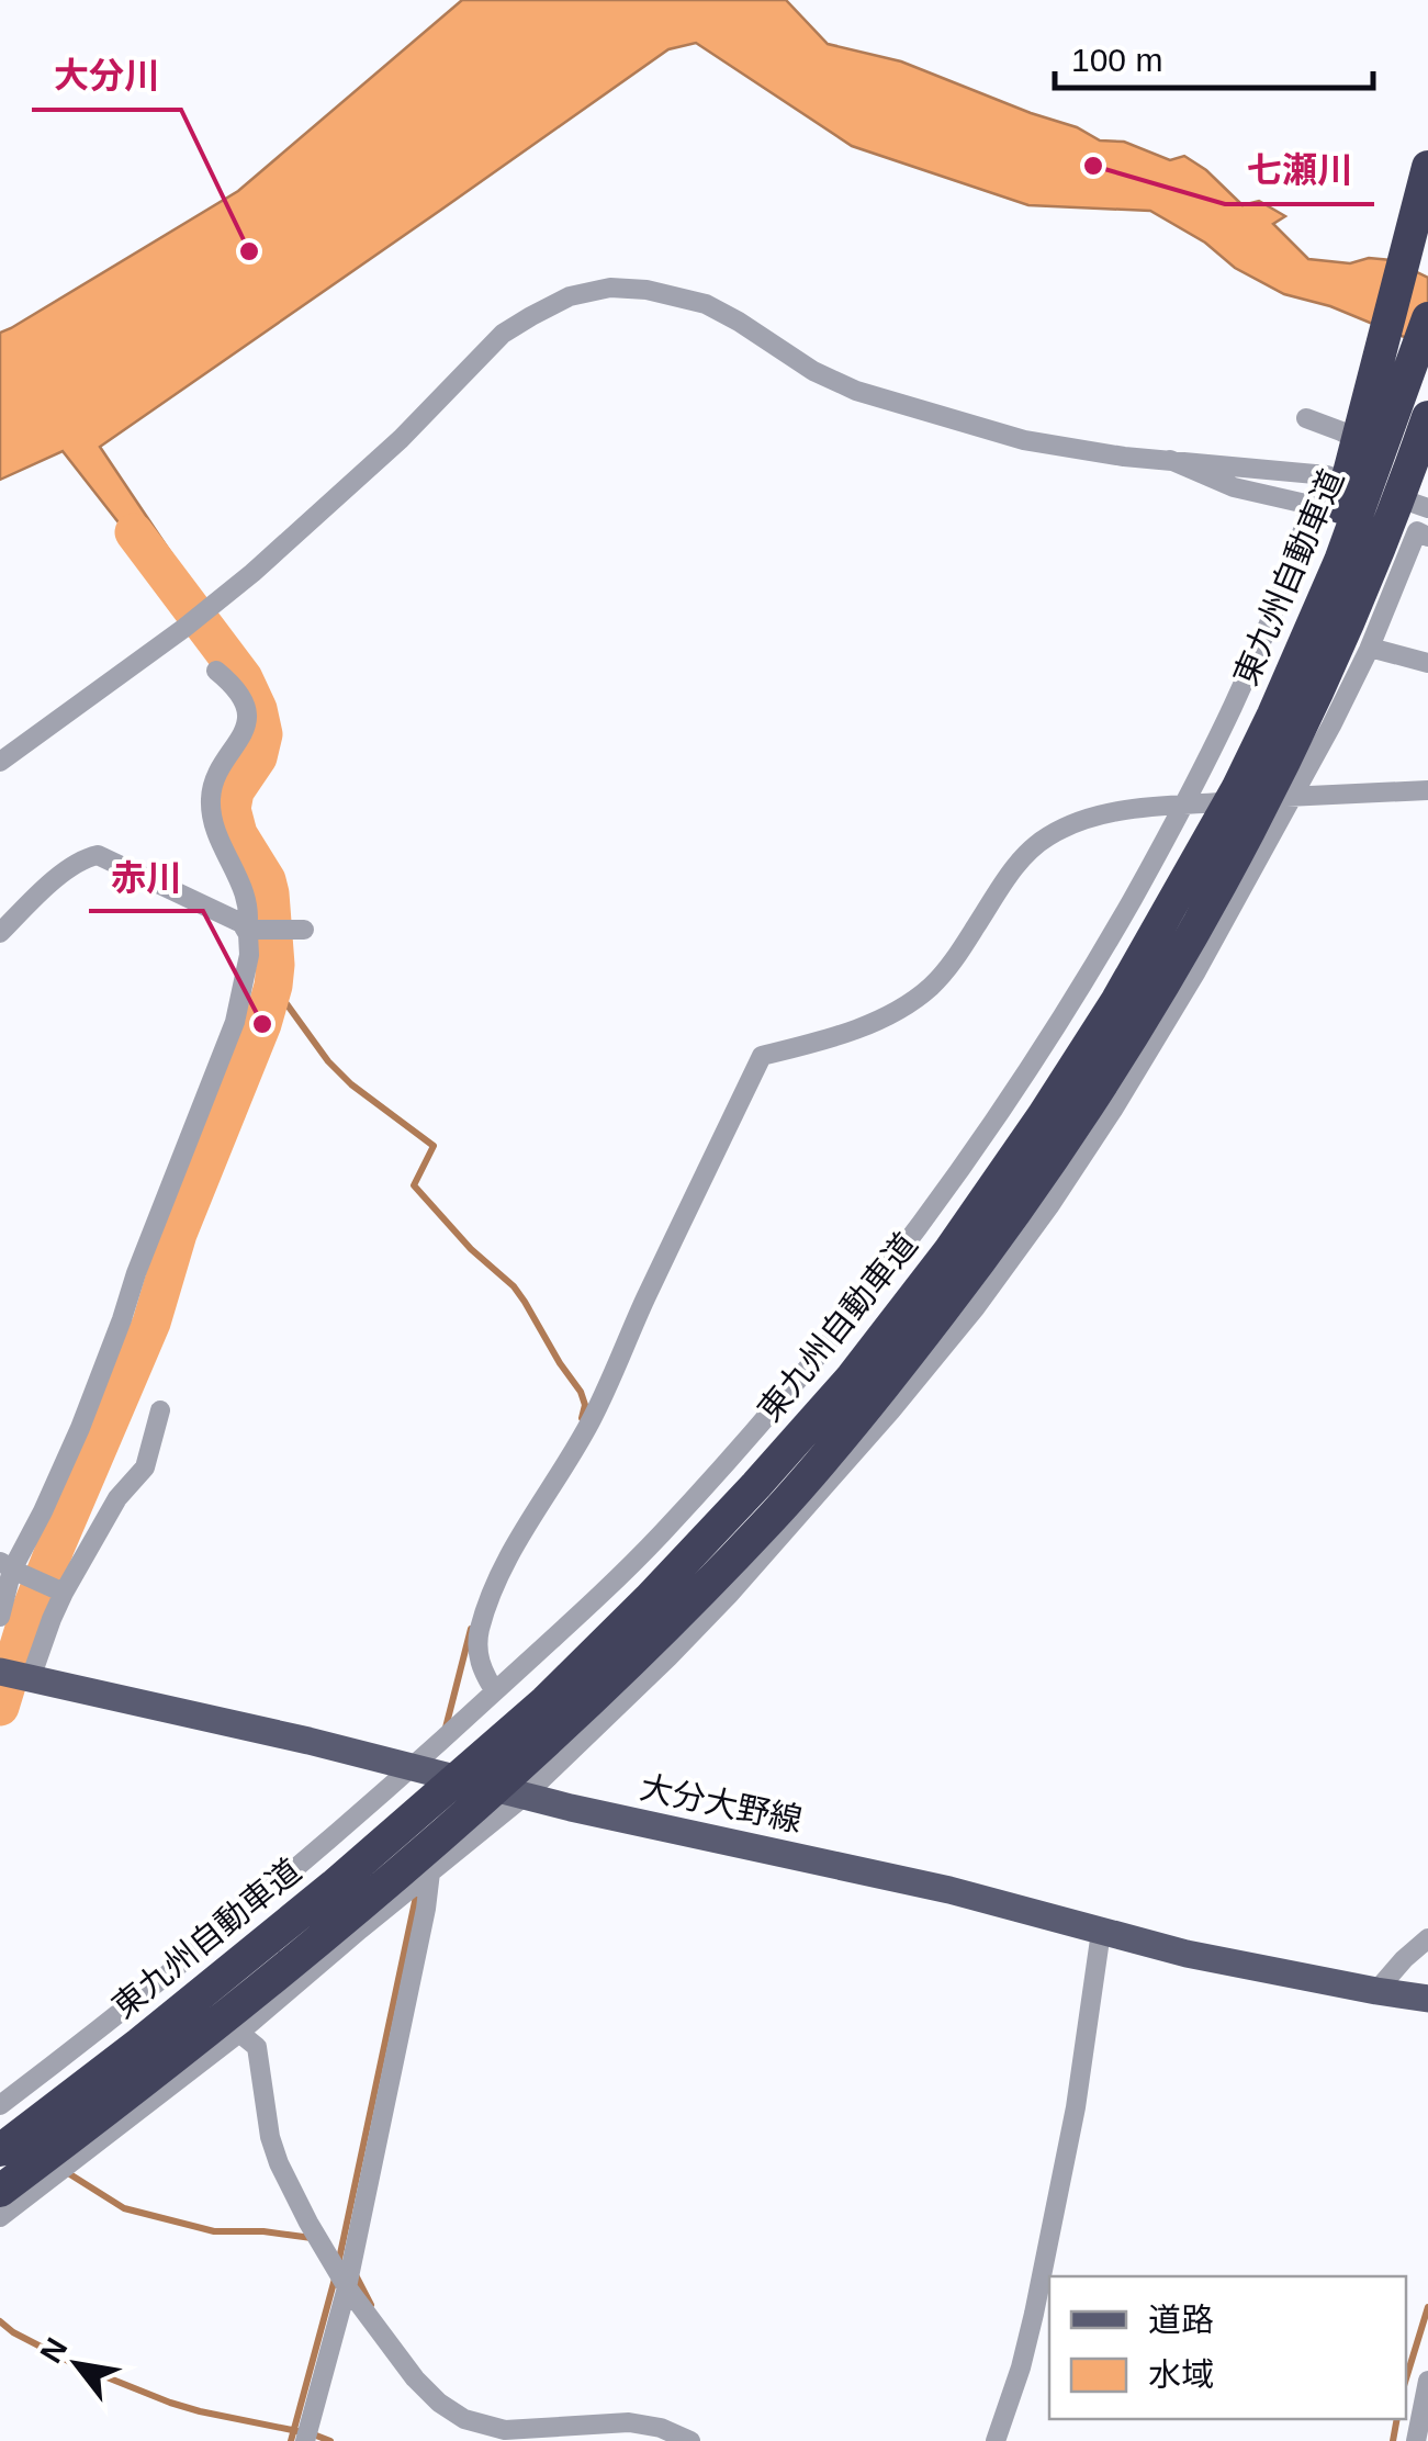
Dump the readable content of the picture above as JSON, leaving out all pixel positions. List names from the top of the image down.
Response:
{
  "streets": {
    "highway": ["東九州自動車道"],
    "main road": ["大分大野線"]
  },
  "places": ["七瀬川", "大分川", "赤川"],
  "legend": ["道路", "水域"],
  "scale_bar": "100 m",
  "north": "top left"
}
